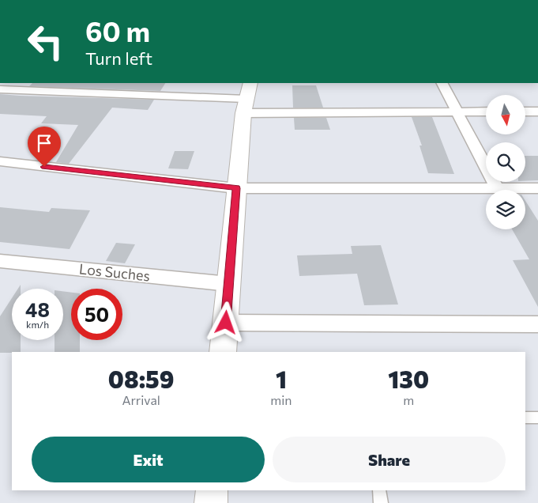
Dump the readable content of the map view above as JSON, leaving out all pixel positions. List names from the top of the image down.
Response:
{
  "streets": {
    "street": ["Los Suches"]
  },
  "north": "bottom",
  "page": {
    "turn": ["60 m", "Turn left"],
    "speed": "48 km/h",
    "limit": "50",
    "eta": [
      "08:59",
      "Arrival",
      "1",
      "min",
      "130",
      "m"
    ],
    "buttons": ["Exit", "Share"]
  }
}
